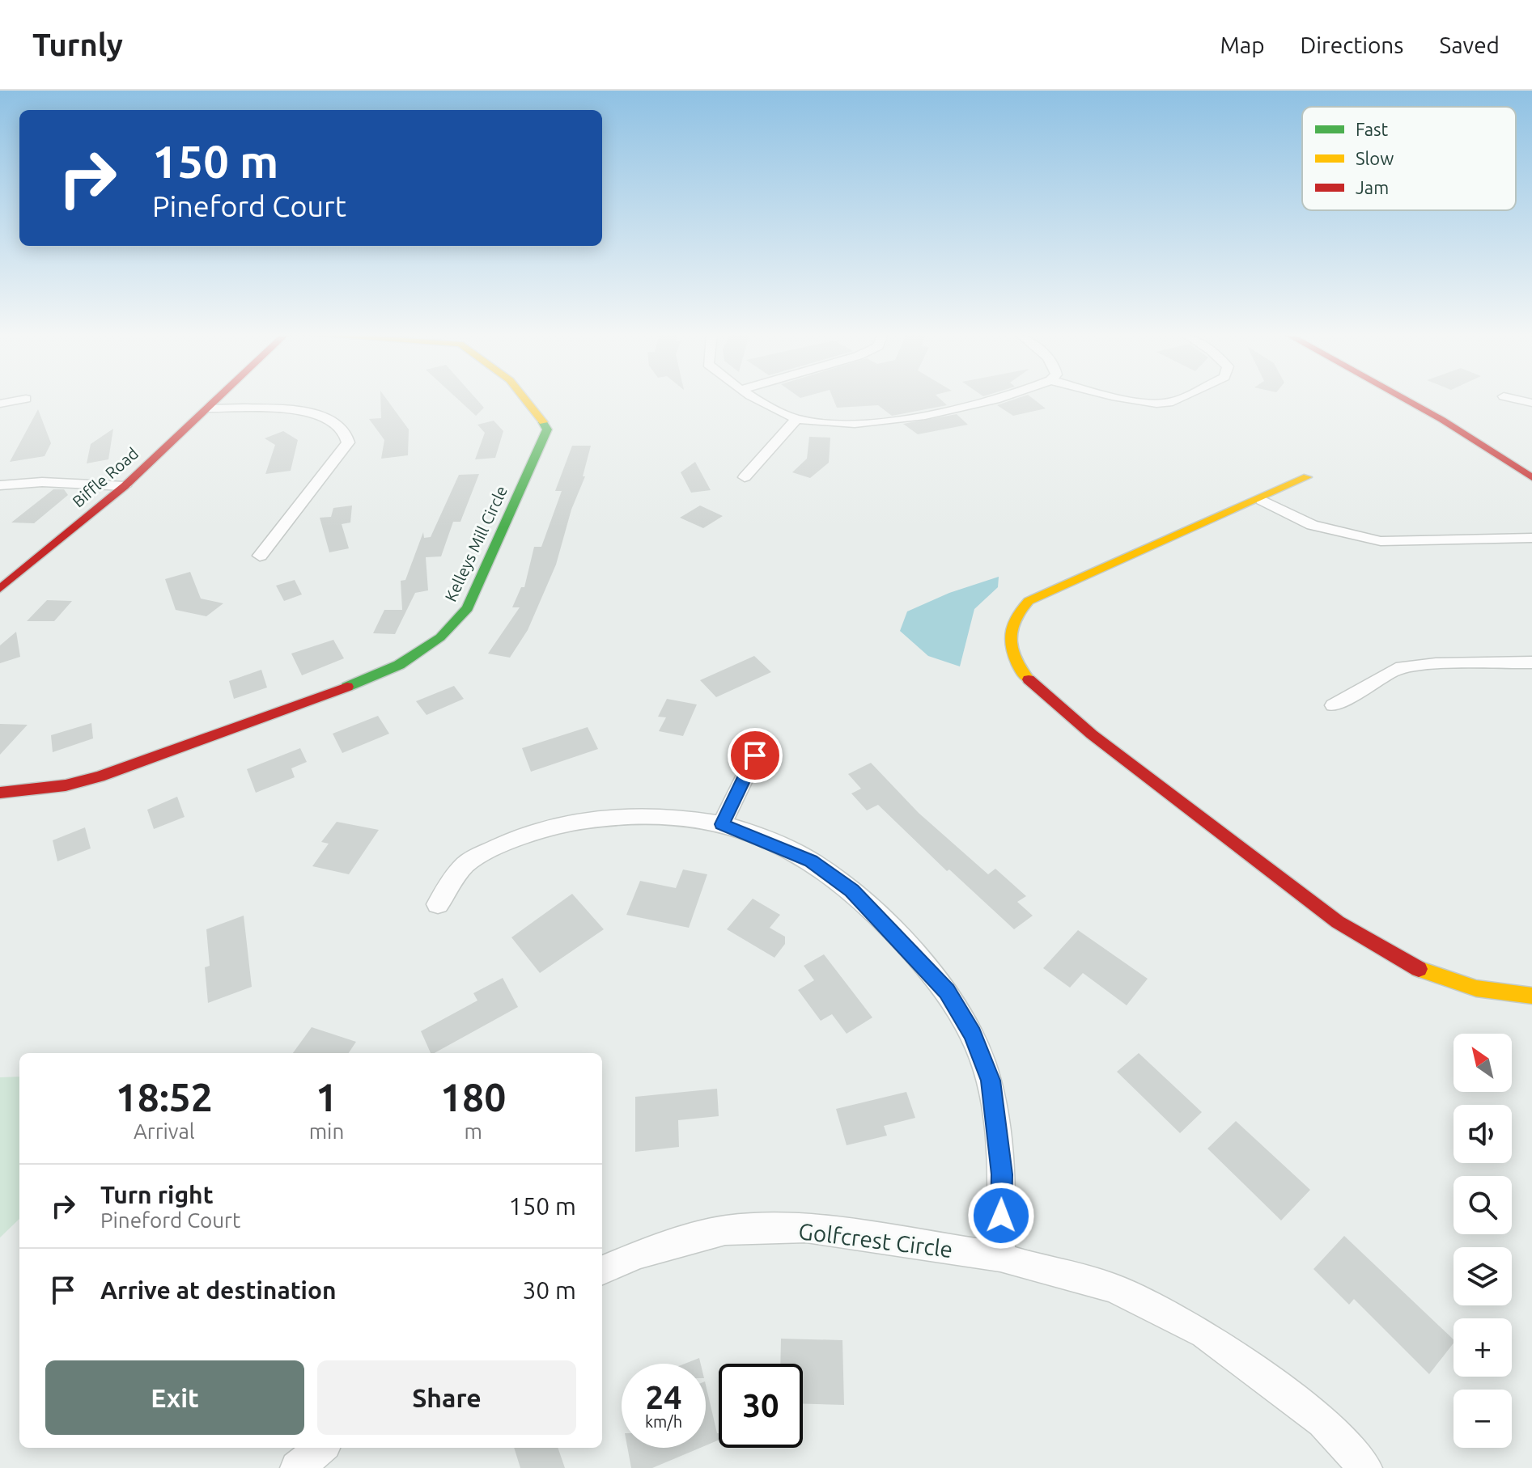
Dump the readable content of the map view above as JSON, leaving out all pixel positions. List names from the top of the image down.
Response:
{
  "streets": {
    "street": ["Biffle Road", "Kelleys Mill Circle", "Golfcrest Circle"]
  },
  "legend": ["Fast", "Slow", "Jam"],
  "north": "top left",
  "page": {
    "header": "Turnly",
    "nav": ["Map", "Directions", "Saved"],
    "turn": ["150 m", "Pineford Court"],
    "map_buttons": ["+", "−"],
    "eta": [
      "18:52",
      "Arrival",
      "1",
      "min",
      "180",
      "m"
    ],
    "list": [
      {
        "name": "Turn right",
        "note": "Pineford Court",
        "value": "150 m"
      },
      {
        "name": "Arrive at destination",
        "value": "30 m"
      }
    ],
    "buttons": ["Exit", "Share"],
    "speed": "24 km/h",
    "limit": "30"
  }
}
